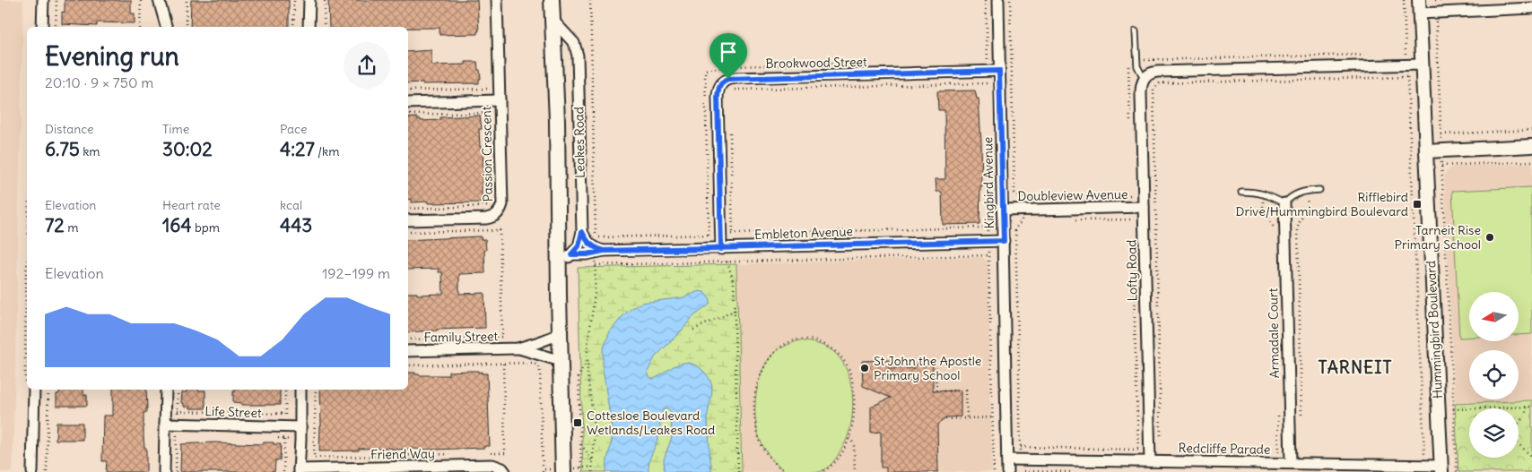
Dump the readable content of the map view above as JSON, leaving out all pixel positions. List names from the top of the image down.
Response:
{
  "streets": {
    "main road": ["Leakes Road"],
    "street": [
      "Brookwood Street",
      "Passion Crescent",
      "Kingbird Avenue",
      "Doubleview Avenue",
      "Embleton Avenue",
      "Lofty Road",
      "Hummingbird Boulevard",
      "Armadale Court",
      "Family Street",
      "Life Street",
      "Redcliffe Parade",
      "Friend Way"
    ]
  },
  "crossings": [
    ["Brookwood Street", "Kingbird Avenue"],
    ["Leakes Road", "Embleton Avenue"],
    ["Leakes Road", "Family Street"],
    ["Kingbird Avenue", "Doubleview Avenue"],
    ["Kingbird Avenue", "Embleton Avenue"],
    ["Kingbird Avenue", "Redcliffe Parade"],
    ["Doubleview Avenue", "Lofty Road"],
    ["Lofty Road", "Redcliffe Parade"],
    ["Hummingbird Boulevard", "Redcliffe Parade"],
    ["Armadale Court", "Redcliffe Parade"]
  ],
  "districts": ["TARNEIT"],
  "places": {
    "transit": ["Rifflebird Drive/Hummingbird Boulevard", "Cottesloe Boulevard Wetlands/Leakes Road"],
    "other": ["Tarneit Rise Primary School", "St John the Apostle Primary School"]
  },
  "north": "left",
  "page": {
    "heading": ["Evening run", "20:10 · 9 × 750 m"],
    "stats": [
      ["Distance", "6.75 km"],
      ["Time", "30:02"],
      ["Pace", "4:27 /km"],
      ["Elevation", "72 m"],
      ["Heart rate", "164 bpm"],
      ["kcal", "443"]
    ],
    "chart": ["Elevation", "192–199 m"]
  }
}
